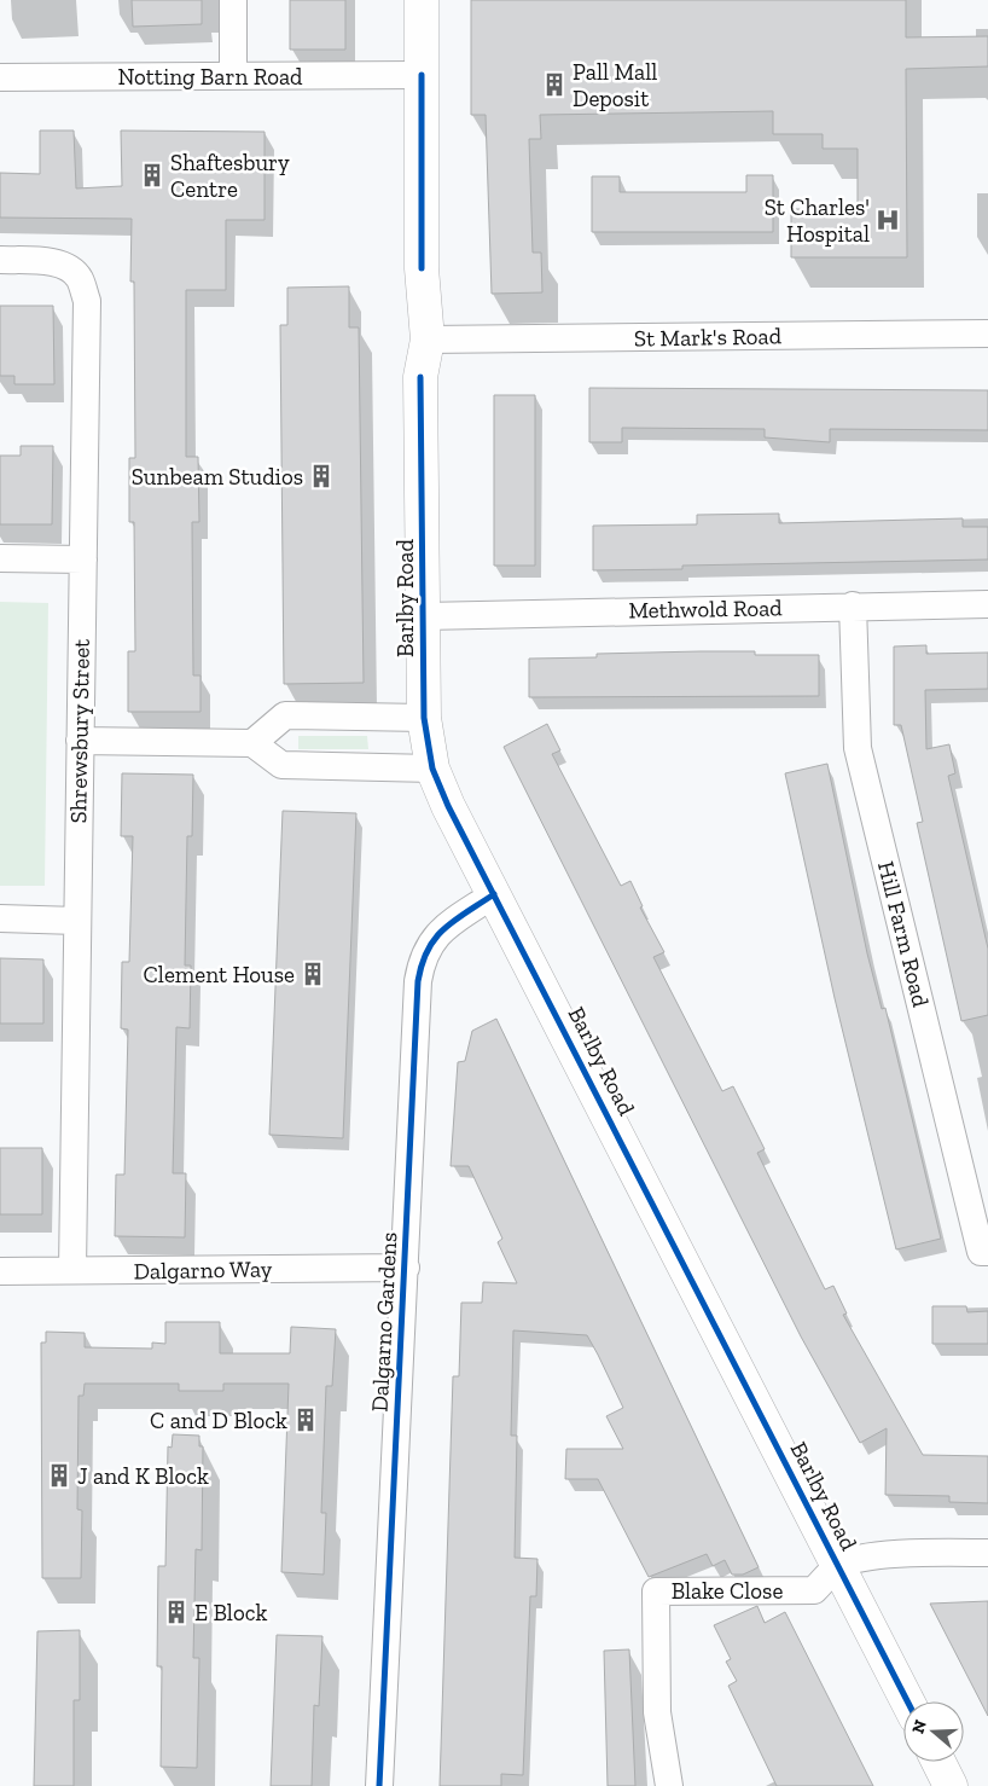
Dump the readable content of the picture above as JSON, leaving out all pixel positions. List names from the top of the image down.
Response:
{
  "streets": {
    "street": [
      "Notting Barn Road",
      "St Mark's Road",
      "Barlby Road",
      "Methwold Road",
      "Shrewsbury Street",
      "Hill Farm Road",
      "Dalgarno Way",
      "Dalgarno Gardens",
      "Blake Close"
    ]
  },
  "crossings": [
    ["Notting Barn Road", "Barlby Road"],
    ["St Mark's Road", "Barlby Road"],
    ["Barlby Road", "Methwold Road"],
    ["Barlby Road", "Dalgarno Gardens"],
    ["Barlby Road", "Blake Close"],
    ["Methwold Road", "Hill Farm Road"],
    ["Shrewsbury Street", "Dalgarno Way"],
    ["Dalgarno Way", "Dalgarno Gardens"]
  ],
  "places": {
    "building": [
      "Pall Mall Deposit",
      "Shaftesbury Centre",
      "Sunbeam Studios",
      "Clement House",
      "C and D Block",
      "J and K Block",
      "E Block"
    ],
    "hospital": ["St Charles' Hospital"]
  },
  "north": "left"
}
